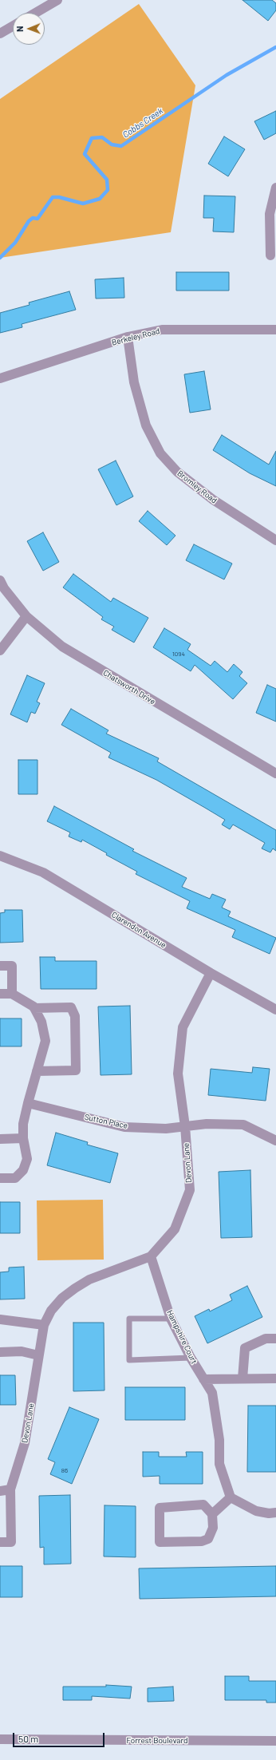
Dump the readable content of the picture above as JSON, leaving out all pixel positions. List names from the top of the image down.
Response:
{
  "streets": {
    "street": [
      "Berkeley Road",
      "Bromley Road",
      "Chatsworth Drive",
      "Clarendon Avenue",
      "Sutton Place",
      "Devon Lane",
      "Hampshire Court",
      "Forrest Boulevard"
    ]
  },
  "crossings": [
    ["Berkeley Road", "Bromley Road"],
    ["Clarendon Avenue", "Devon Lane"],
    ["Sutton Place", "Devon Lane"],
    ["Devon Lane", "Hampshire Court"]
  ],
  "water": ["Cobbs Creek"],
  "house_numbers": ["1094", "86"],
  "scale_bar": "50 m",
  "north": "left"
}
